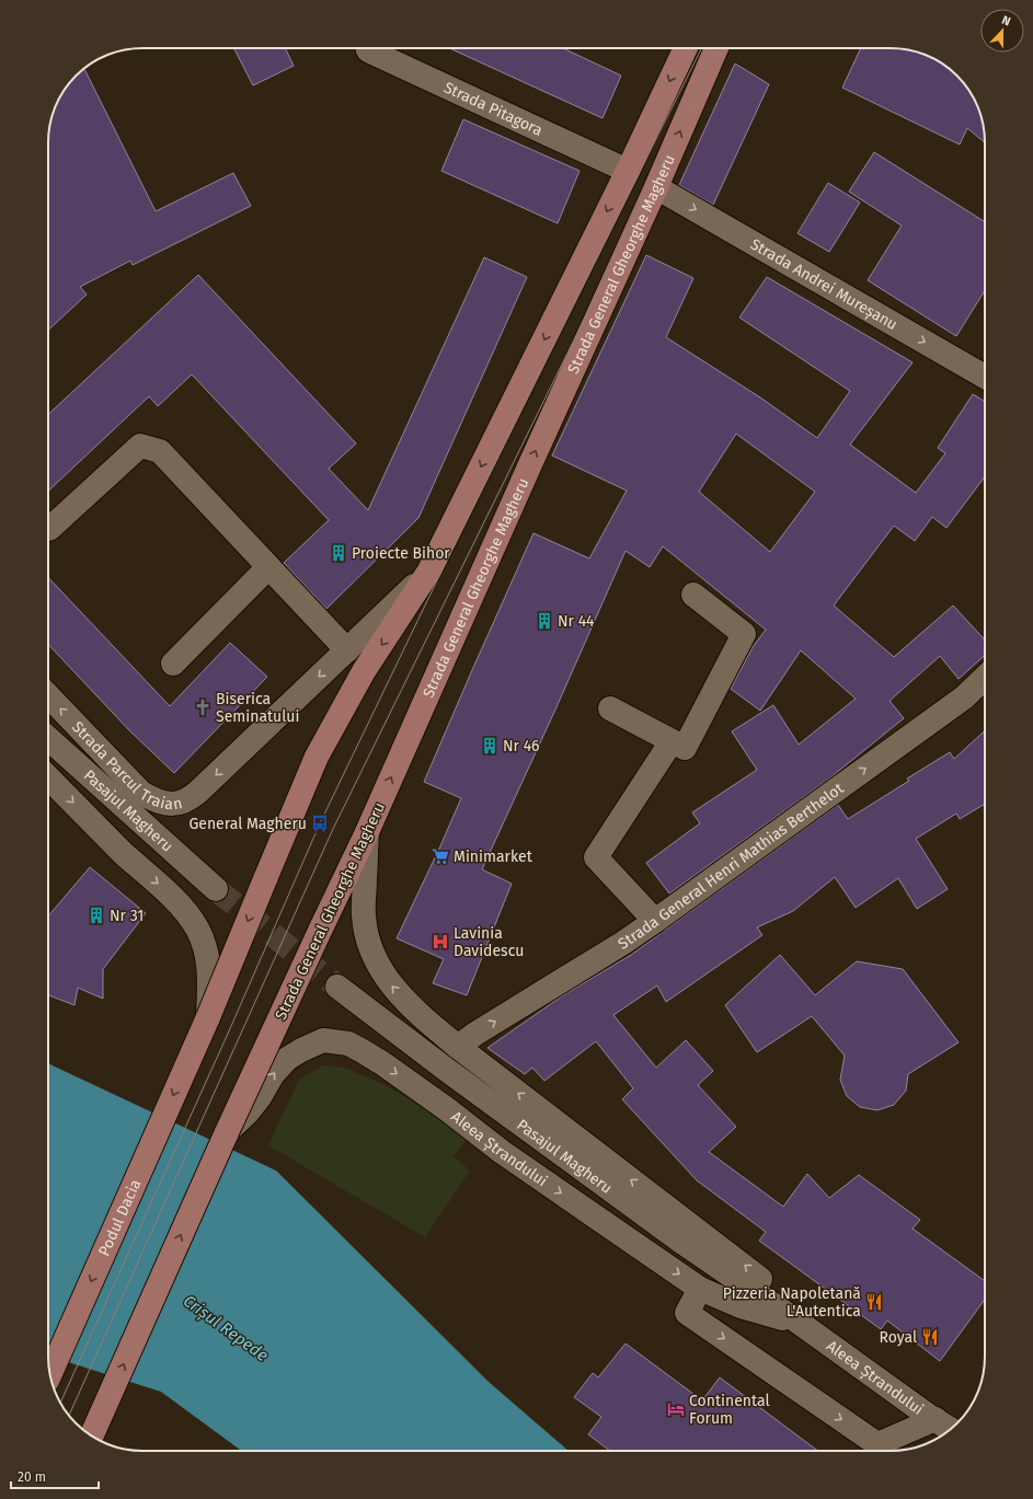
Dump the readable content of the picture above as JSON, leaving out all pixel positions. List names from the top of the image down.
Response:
{
  "streets": {
    "main road": ["Strada General Gheorghe Magheru", "Podul Dacia"],
    "street": [
      "Strada Pitagora",
      "Strada Andrei Mureșanu",
      "Strada Parcul Traian",
      "Pasajul Magheru",
      "Strada General Henri Mathias Berthelot",
      "Aleea Ștrandului"
    ]
  },
  "crossings": [
    ["Strada Pitagora", "Strada General Gheorghe Magheru"],
    ["Strada General Gheorghe Magheru", "Strada Andrei Mureșanu"],
    ["Strada General Gheorghe Magheru", "Strada Parcul Traian"],
    ["Strada General Gheorghe Magheru", "Aleea Ștrandului"],
    ["Strada General Gheorghe Magheru", "Podul Dacia"],
    ["Pasajul Magheru", "Aleea Ștrandului"],
    ["Strada General Henri Mathias Berthelot", "Aleea Ștrandului"]
  ],
  "one_way": ["Strada Andrei Mureșanu", "Strada General Henri Mathias Berthelot"],
  "water": ["Crișul Repede"],
  "places": {
    "building": [
      "Proiecte Bihor",
      "Nr 44",
      "Nr 46",
      "Nr 31"
    ],
    "church": ["Biserica Seminatului"],
    "bus stop": ["General Magheru"],
    "supermarket": ["Minimarket"],
    "hospital": ["Lavinia Davidescu"],
    "restaurant": ["Pizzeria Napoletană L'Autentica", "Royal"],
    "hotel": ["Continental Forum"]
  },
  "scale_bar": "20 m",
  "north": "top"
}
